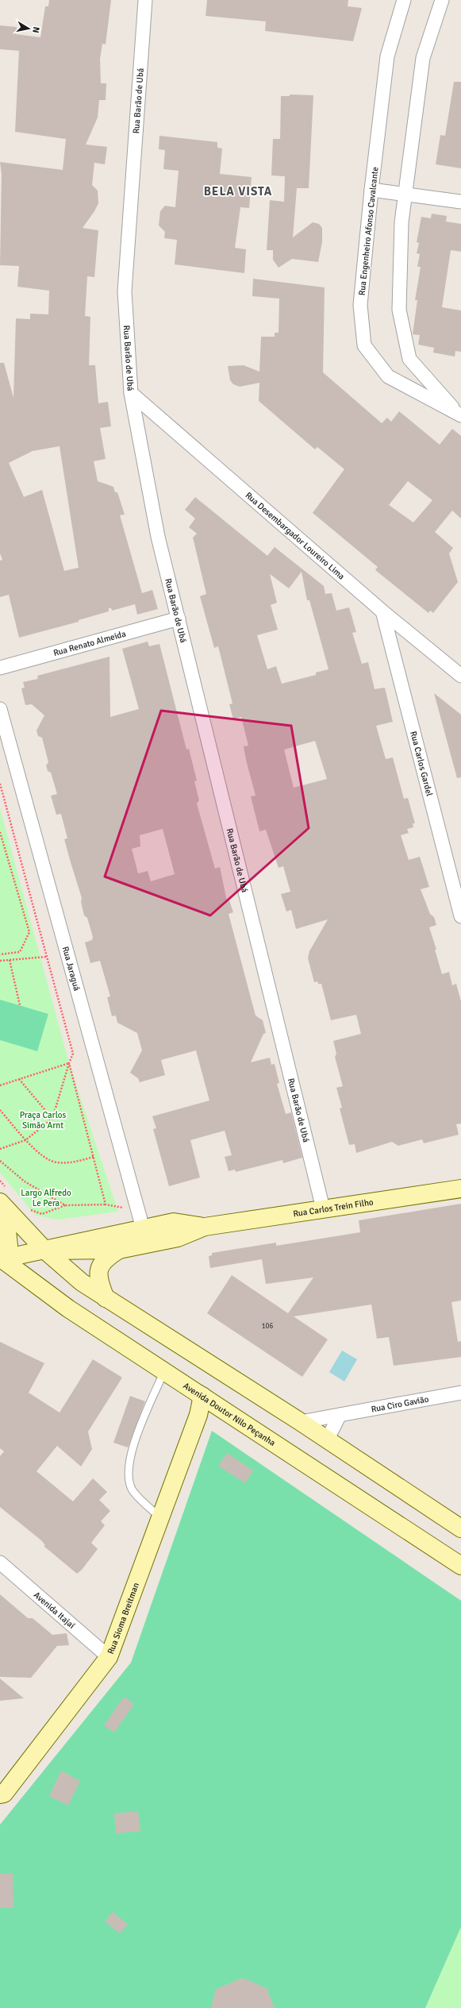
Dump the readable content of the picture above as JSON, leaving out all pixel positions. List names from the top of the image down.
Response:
{
  "streets": {
    "main road": ["Rua Carlos Trein Filho", "Avenida Doutor Nilo Peçanha", "Rua Sioma Breitman"],
    "street": [
      "Rua Barão de Ubá",
      "Rua Engenheiro Afonso Cavalcante",
      "Rua Desembargador Loureiro Lima",
      "Rua Renato Almeida",
      "Rua Carlos Gardel",
      "Rua Jaraguá",
      "Rua Ciro Gavião",
      "Avenida Itajaí"
    ]
  },
  "crossings": [
    ["Rua Barão de Ubá", "Rua Desembargador Loureiro Lima"],
    ["Rua Barão de Ubá", "Rua Renato Almeida"],
    ["Rua Barão de Ubá", "Rua Carlos Trein Filho"],
    ["Rua Desembargador Loureiro Lima", "Rua Carlos Gardel"],
    ["Rua Jaraguá", "Rua Carlos Trein Filho"],
    ["Rua Carlos Trein Filho", "Avenida Doutor Nilo Peçanha"],
    ["Avenida Doutor Nilo Peçanha", "Rua Sioma Breitman"],
    ["Avenida Itajaí", "Rua Sioma Breitman"]
  ],
  "districts": ["BELA VISTA"],
  "parks": ["Praça Carlos Simão Arnt", "Largo Alfredo Le Pera"],
  "house_numbers": ["106"],
  "north": "right"
}
